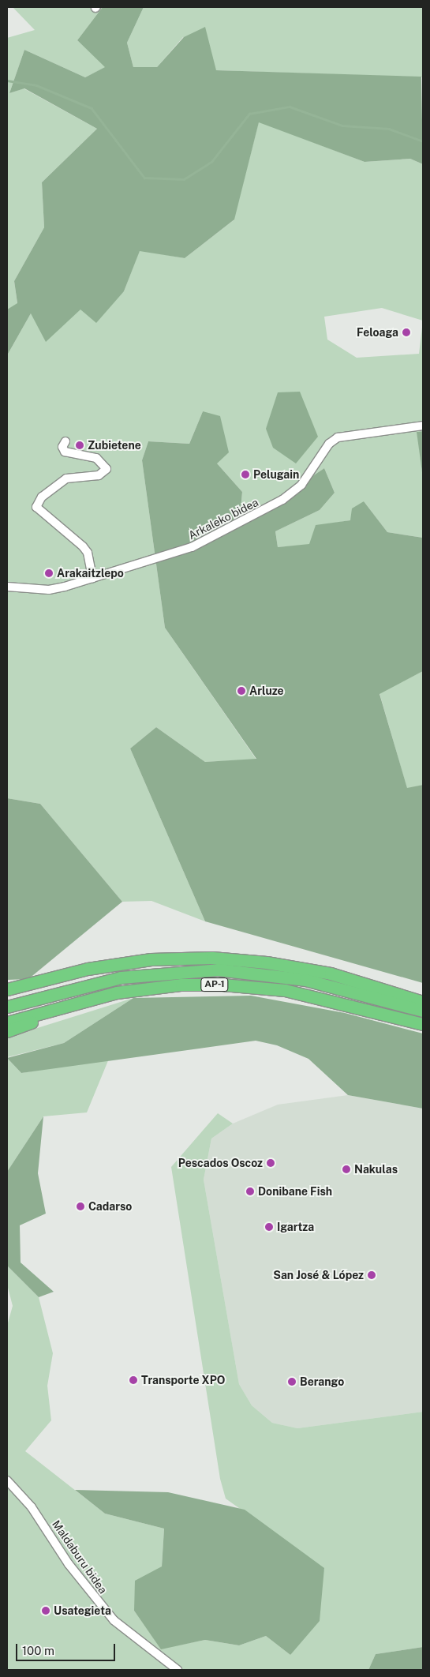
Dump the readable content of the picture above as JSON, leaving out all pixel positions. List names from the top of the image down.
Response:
{
  "streets": {
    "highway": ["AP-1"],
    "street": ["Arkaleko bidea", "Maldaburu bidea"]
  },
  "places": [
    "Feloaga",
    "Zubietene",
    "Pelugain",
    "Arakaitzlepo",
    "Arluze",
    "Pescados Oscoz",
    "Nakulas",
    "Donibane Fish",
    "Cadarso",
    "Igartza",
    "San José & López",
    "Transporte XPO",
    "Berango",
    "Usategieta"
  ],
  "scale_bar": "100 m"
}
